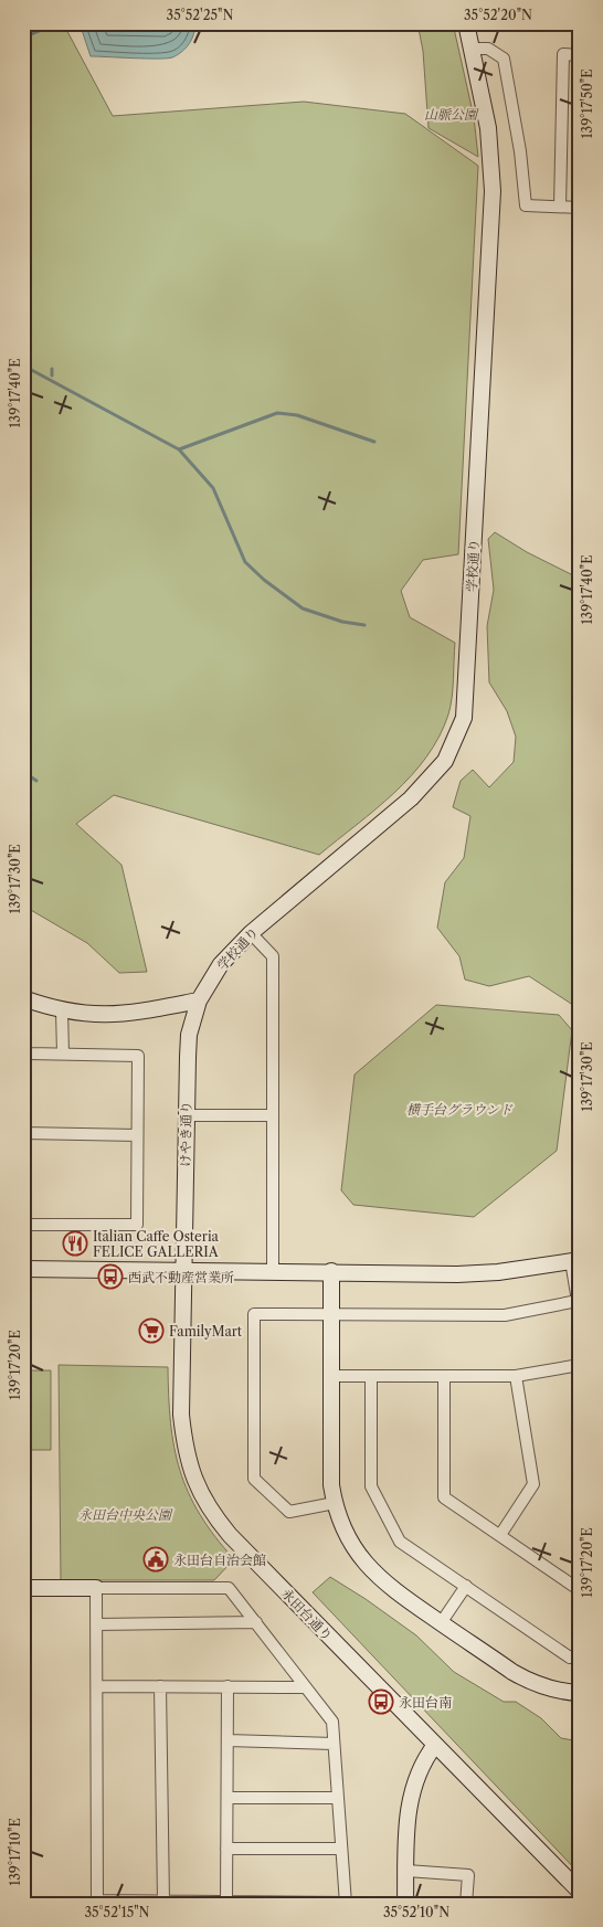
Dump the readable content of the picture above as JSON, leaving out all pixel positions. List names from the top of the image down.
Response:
{
  "streets": {
    "street": ["学校通り", "けやき通り", "永田台通り"]
  },
  "crossings": [
    ["学校通り", "けやき通り"],
    ["けやき通り", "永田台通り"]
  ],
  "parks": ["山脈公園", "横手台グラウンド", "永田台中央公園"],
  "places": {
    "restaurant": ["Italian Caffe Osteria FELICE GALLERIA"],
    "bus stop": ["西武不動産営業所", "永田台南"],
    "supermarket": ["FamilyMart"],
    "public building": ["永田台自治会館"]
  },
  "coordinates": [
    "35°52'25\"N",
    "35°52'20\"N",
    "139°17'50\"E",
    "139°17'40\"E",
    "139°17'30\"E",
    "139°17'20\"E",
    "139°17'10\"E",
    "35°52'15\"N",
    "35°52'10\"N"
  ]
}
